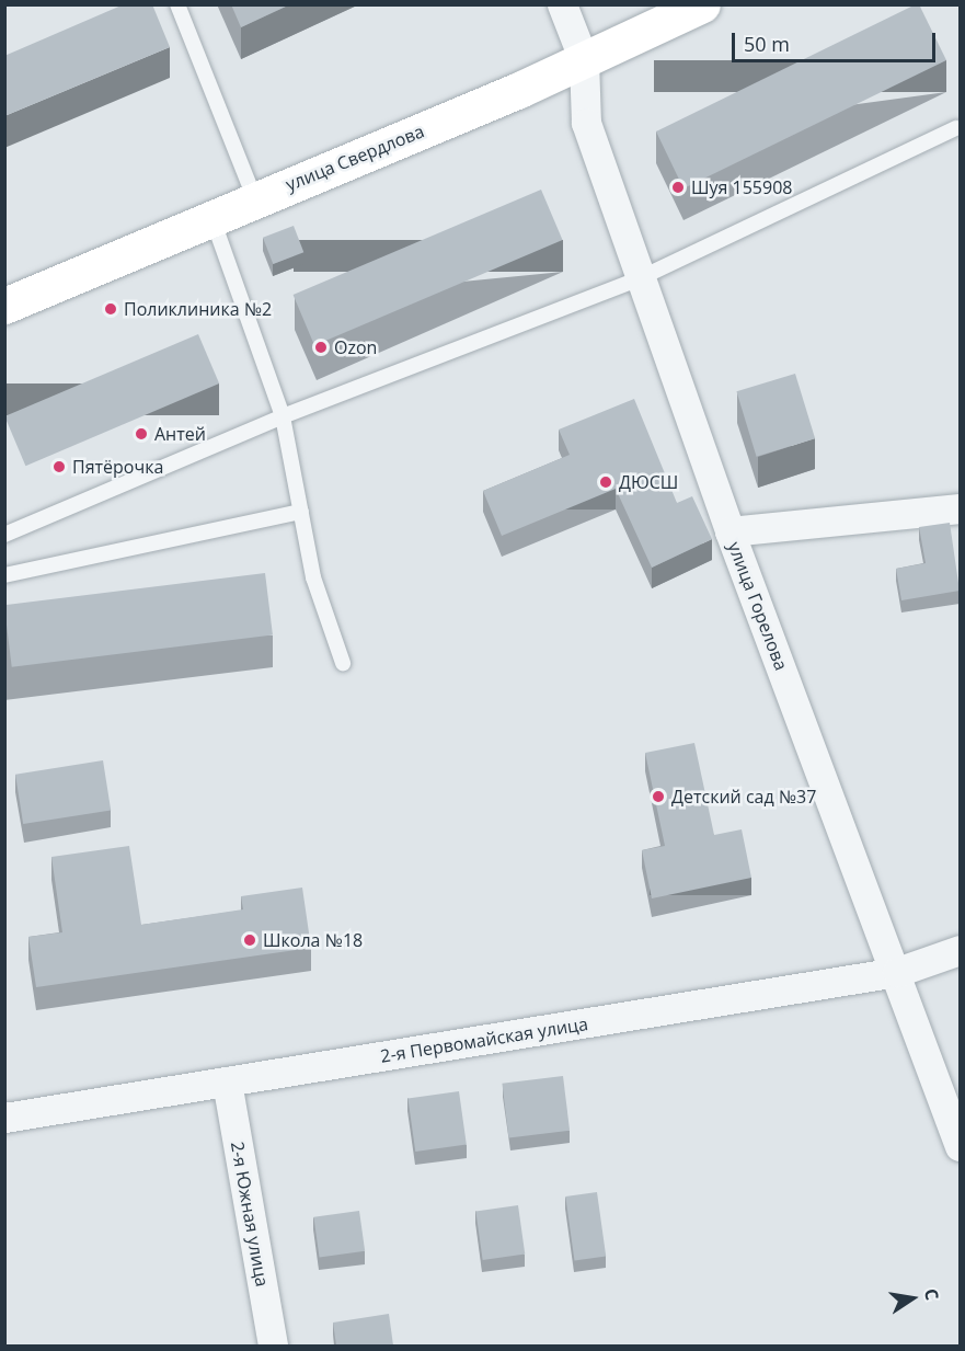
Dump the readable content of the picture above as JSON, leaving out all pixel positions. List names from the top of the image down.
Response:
{
  "streets": {
    "main road": ["улица Свердлова"],
    "street": ["улица Горелова", "2-я Первомайская улица", "2-я Южная улица"]
  },
  "crossings": [
    ["улица Свердлова", "улица Горелова"],
    ["улица Горелова", "2-я Первомайская улица"],
    ["2-я Первомайская улица", "2-я Южная улица"]
  ],
  "places": [
    "Шуя 155908",
    "Поликлиника №2",
    "Ozon",
    "Антей",
    "Пятёрочка",
    "ДЮСШ",
    "Детский сад №37",
    "Школа №18"
  ],
  "scale_bar": "50 m",
  "north": "right"
}
